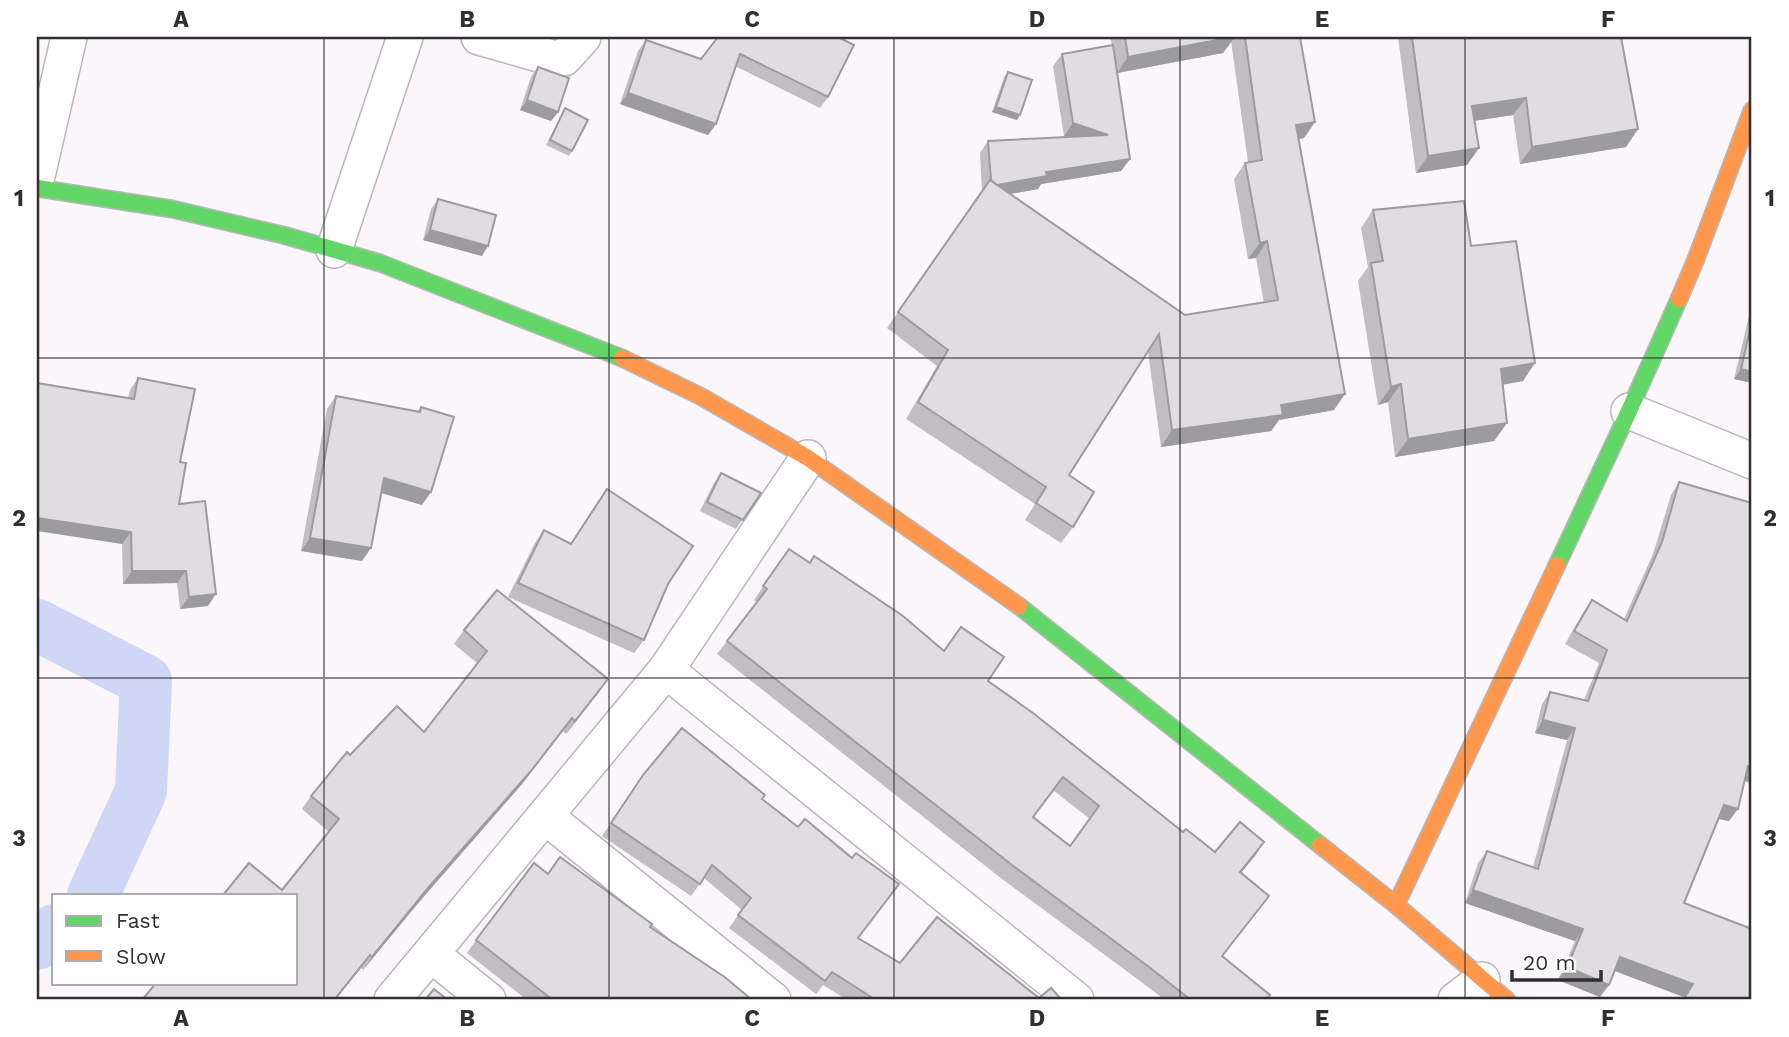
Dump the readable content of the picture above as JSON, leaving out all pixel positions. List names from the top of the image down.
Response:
{
  "legend": ["Fast", "Slow"],
  "scale_bar": "20 m",
  "grid": {
    "columns": [
      "A",
      "B",
      "C",
      "D",
      "E",
      "F"
    ],
    "rows": ["1", "2", "3"]
  }
}
